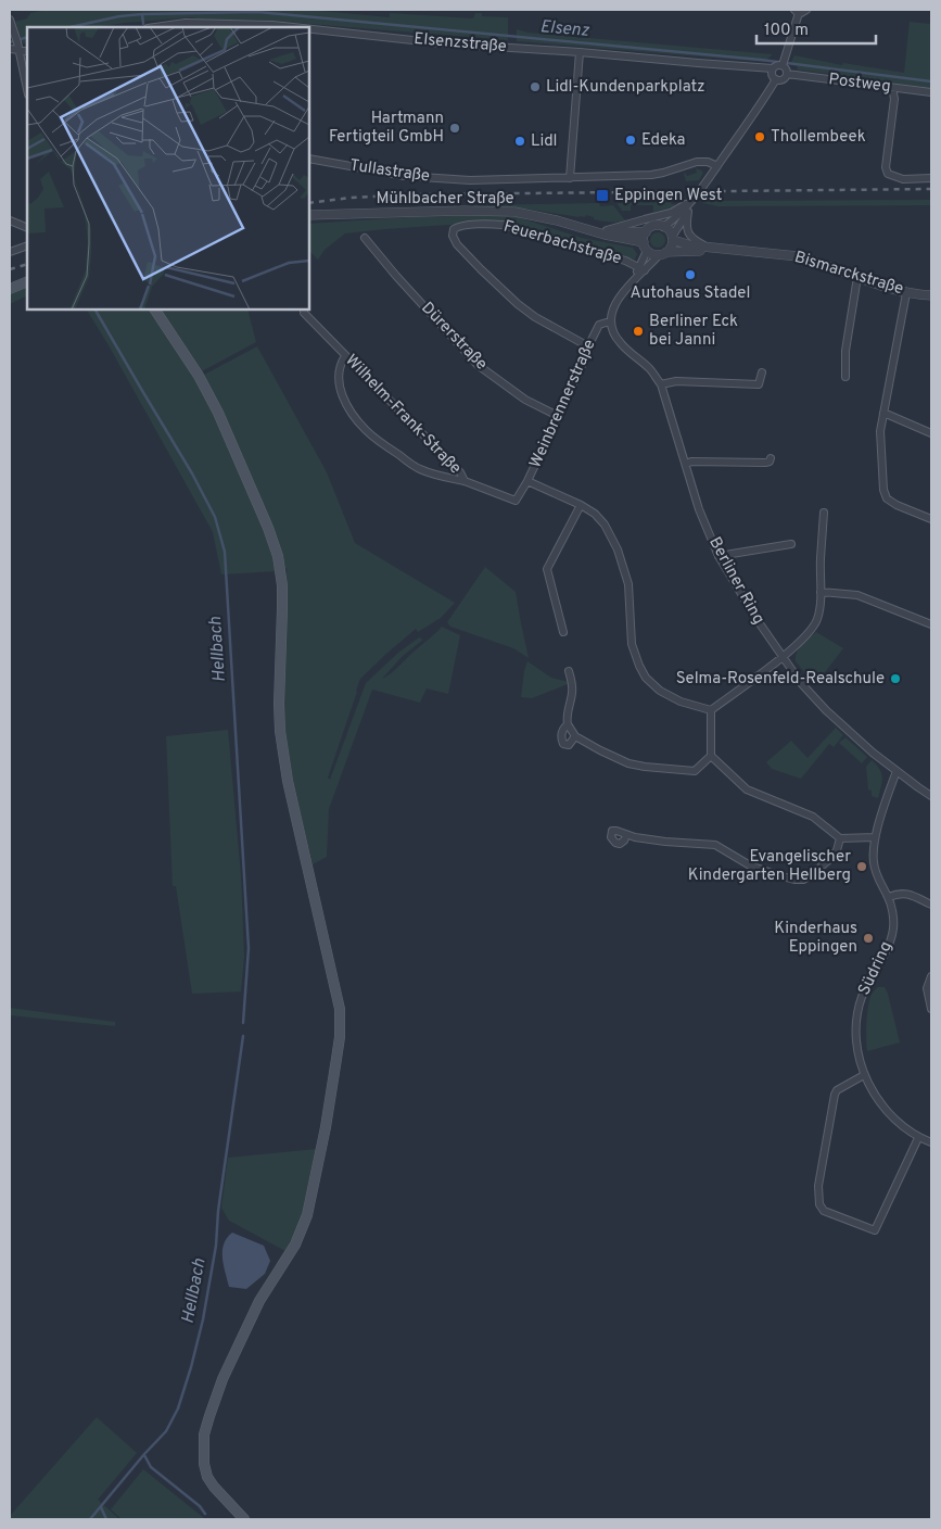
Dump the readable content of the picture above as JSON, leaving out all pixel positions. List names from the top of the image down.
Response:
{
  "streets": {
    "street": [
      "Elsenzstraße",
      "Postweg",
      "Tullastraße",
      "Mühlbacher Straße",
      "Feuerbachstraße",
      "Bismarckstraße",
      "Dürerstraße",
      "Weinbrennerstraße",
      "Wilhelm-Frank-Straße",
      "Berliner Ring",
      "Südring"
    ]
  },
  "crossings": [
    ["Elsenzstraße", "Postweg"],
    ["Elsenzstraße", "Mühlbacher Straße"],
    ["Postweg", "Mühlbacher Straße"],
    ["Tullastraße", "Mühlbacher Straße"],
    ["Mühlbacher Straße", "Bismarckstraße"],
    ["Mühlbacher Straße", "Weinbrennerstraße"],
    ["Feuerbachstraße", "Weinbrennerstraße"],
    ["Bismarckstraße", "Weinbrennerstraße"],
    ["Dürerstraße", "Weinbrennerstraße"],
    ["Weinbrennerstraße", "Wilhelm-Frank-Straße"],
    ["Weinbrennerstraße", "Berliner Ring"],
    ["Berliner Ring", "Südring"]
  ],
  "water": ["Elsenz", "Hellbach"],
  "places": {
    "other": [
      "Lidl-Kundenparkplatz",
      "Hartmann Fertigteil GmbH",
      "Thollembeek",
      "Edeka",
      "Lidl",
      "Autohaus Stadel",
      "Berliner Eck bei Janni",
      "Selma-Rosenfeld-Realschule",
      "Evangelischer Kindergarten Hellberg",
      "Kinderhaus Eppingen"
    ],
    "transit": ["Eppingen West"]
  },
  "scale_bar": "100 m"
}
